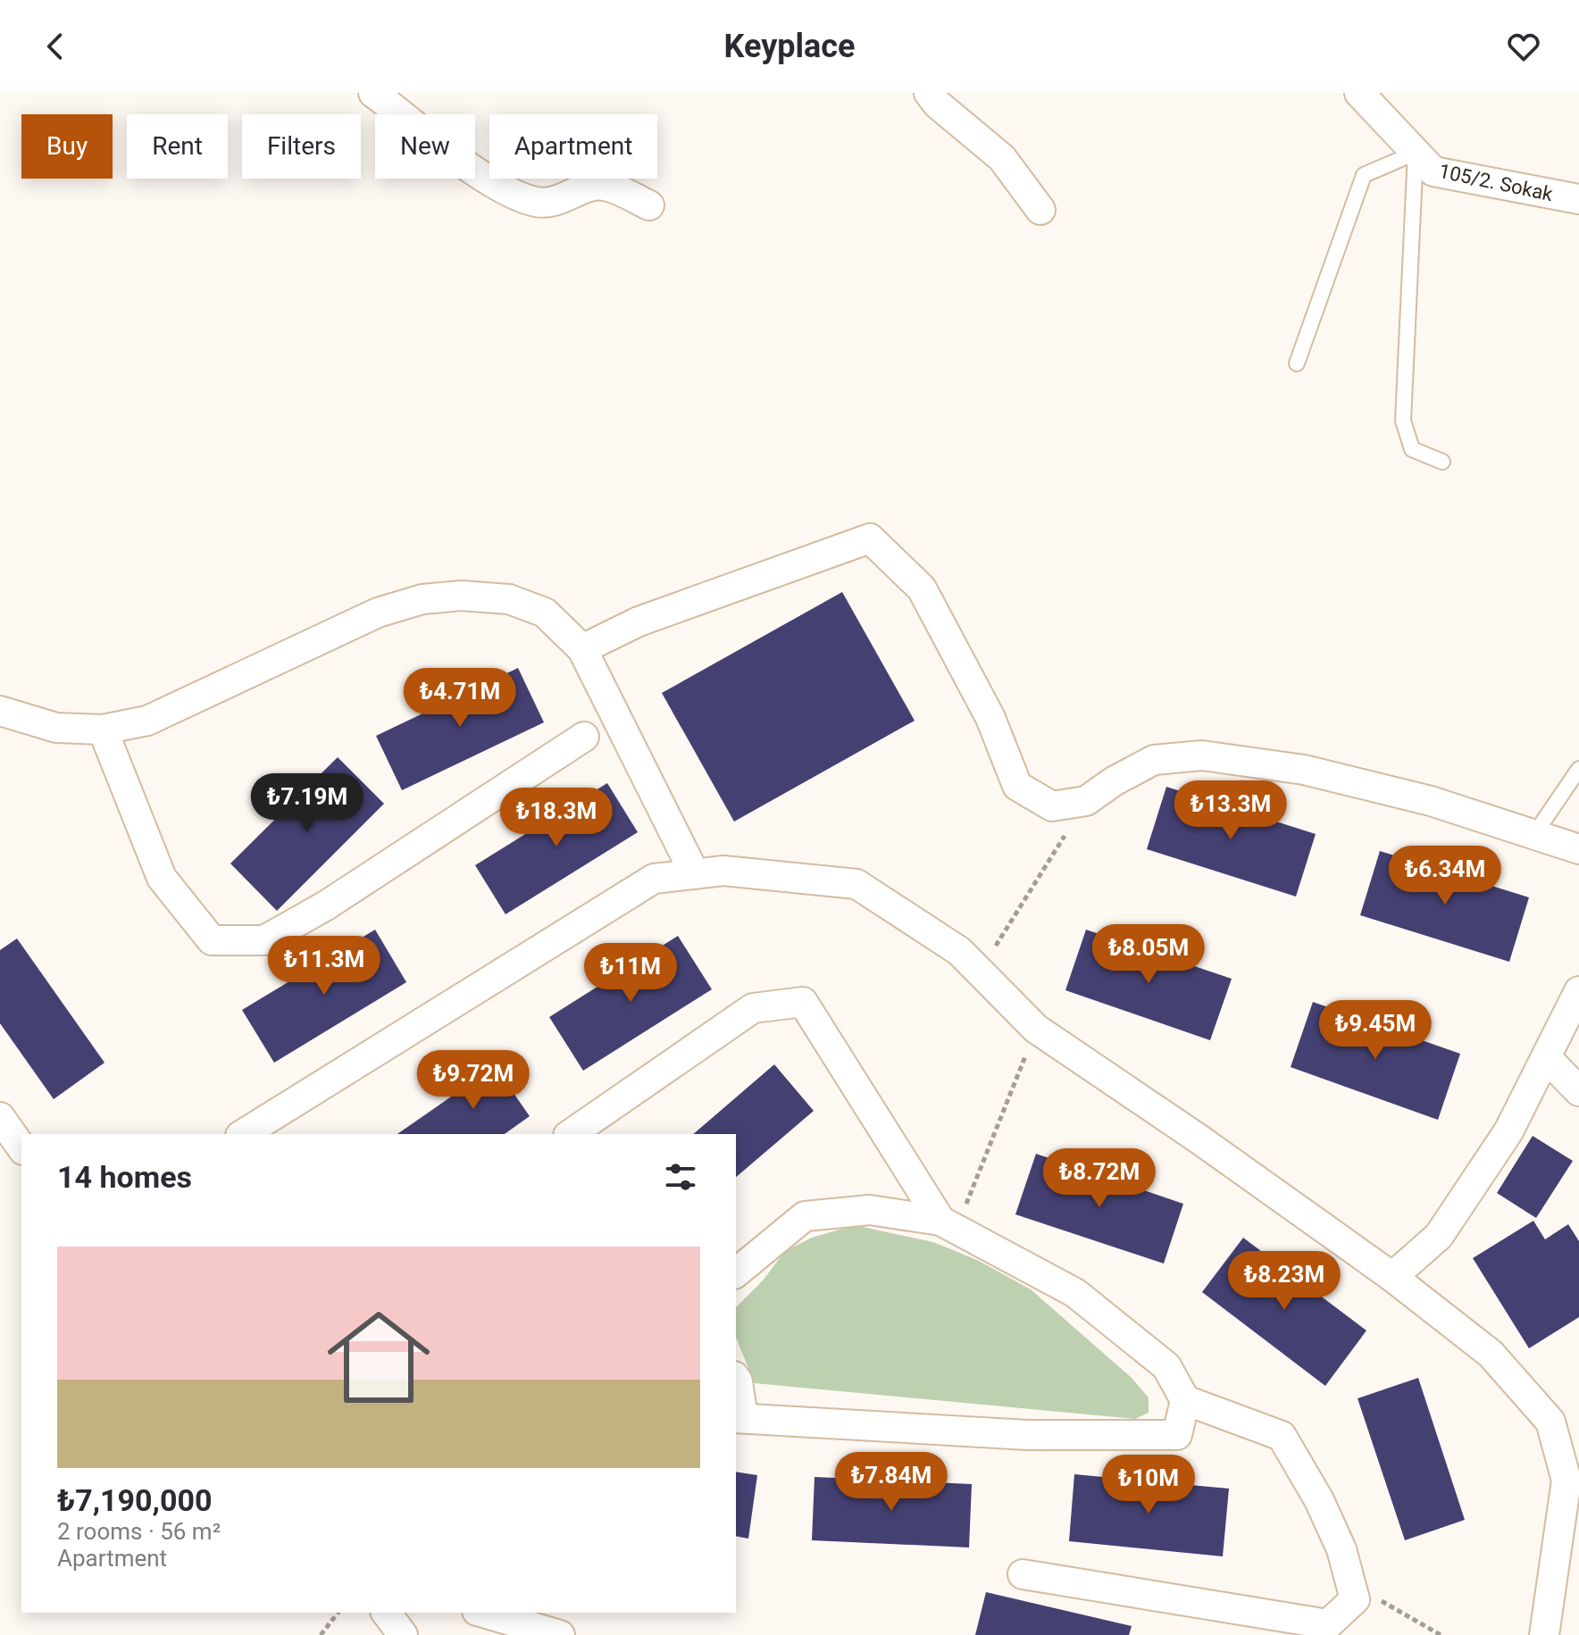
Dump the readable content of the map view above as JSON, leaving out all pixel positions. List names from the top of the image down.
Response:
{
  "streets": {
    "street": ["105/2. Sokak"]
  },
  "page": {
    "header": "Keyplace",
    "chip": [
      "Buy",
      "Rent",
      "Filters",
      "New",
      "Apartment"
    ],
    "price": [
      "₺4.71M",
      "₺7.19M",
      "₺13.3M",
      "₺18.3M",
      "₺6.34M",
      "₺8.05M",
      "₺11.3M",
      "₺11M",
      "₺9.45M",
      "₺9.72M",
      "₺8.72M",
      "₺8.23M",
      "₺7.84M",
      "₺10M"
    ],
    "heading": "14 homes",
    "list": [
      {
        "name": "₺7,190,000",
        "note": "2 rooms · 56 m² · Apartment"
      }
    ]
  }
}
